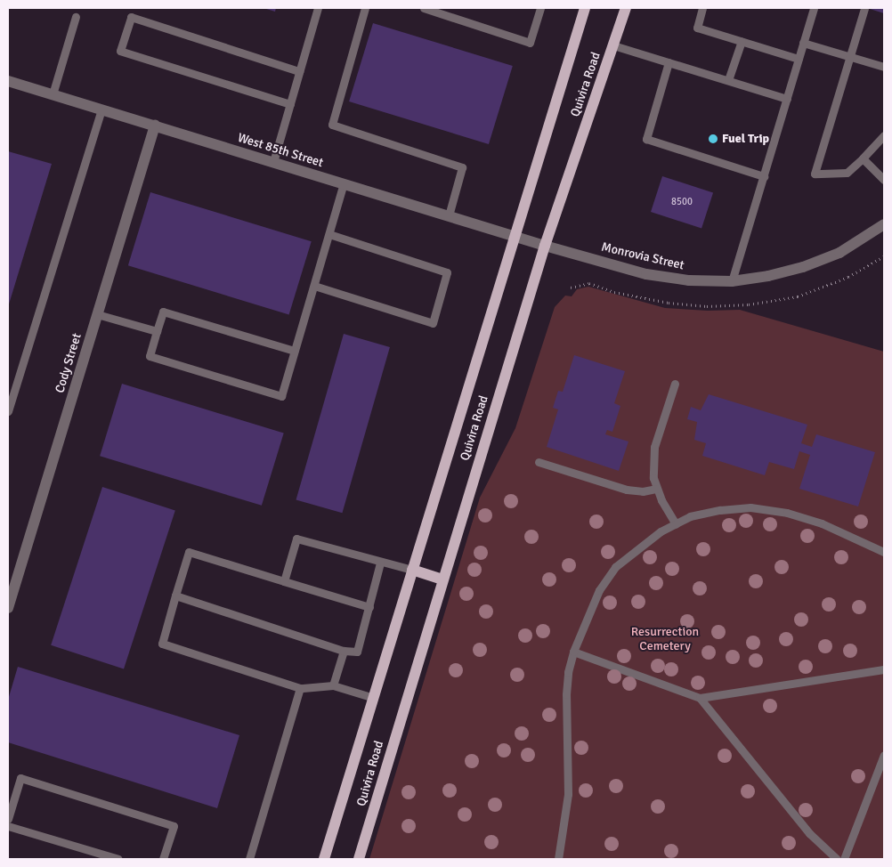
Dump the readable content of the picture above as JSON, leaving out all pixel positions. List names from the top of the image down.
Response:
{
  "streets": {
    "main road": ["Quivira Road"],
    "street": ["West 85th Street", "Monrovia Street", "Cody Street"]
  },
  "crossings": [
    ["Quivira Road", "West 85th Street"],
    ["Quivira Road", "Monrovia Street"],
    ["West 85th Street", "Monrovia Street"],
    ["West 85th Street", "Cody Street"]
  ],
  "parks": ["Resurrection Cemetery"],
  "places": ["Fuel Trip"],
  "house_numbers": ["8500"]
}
